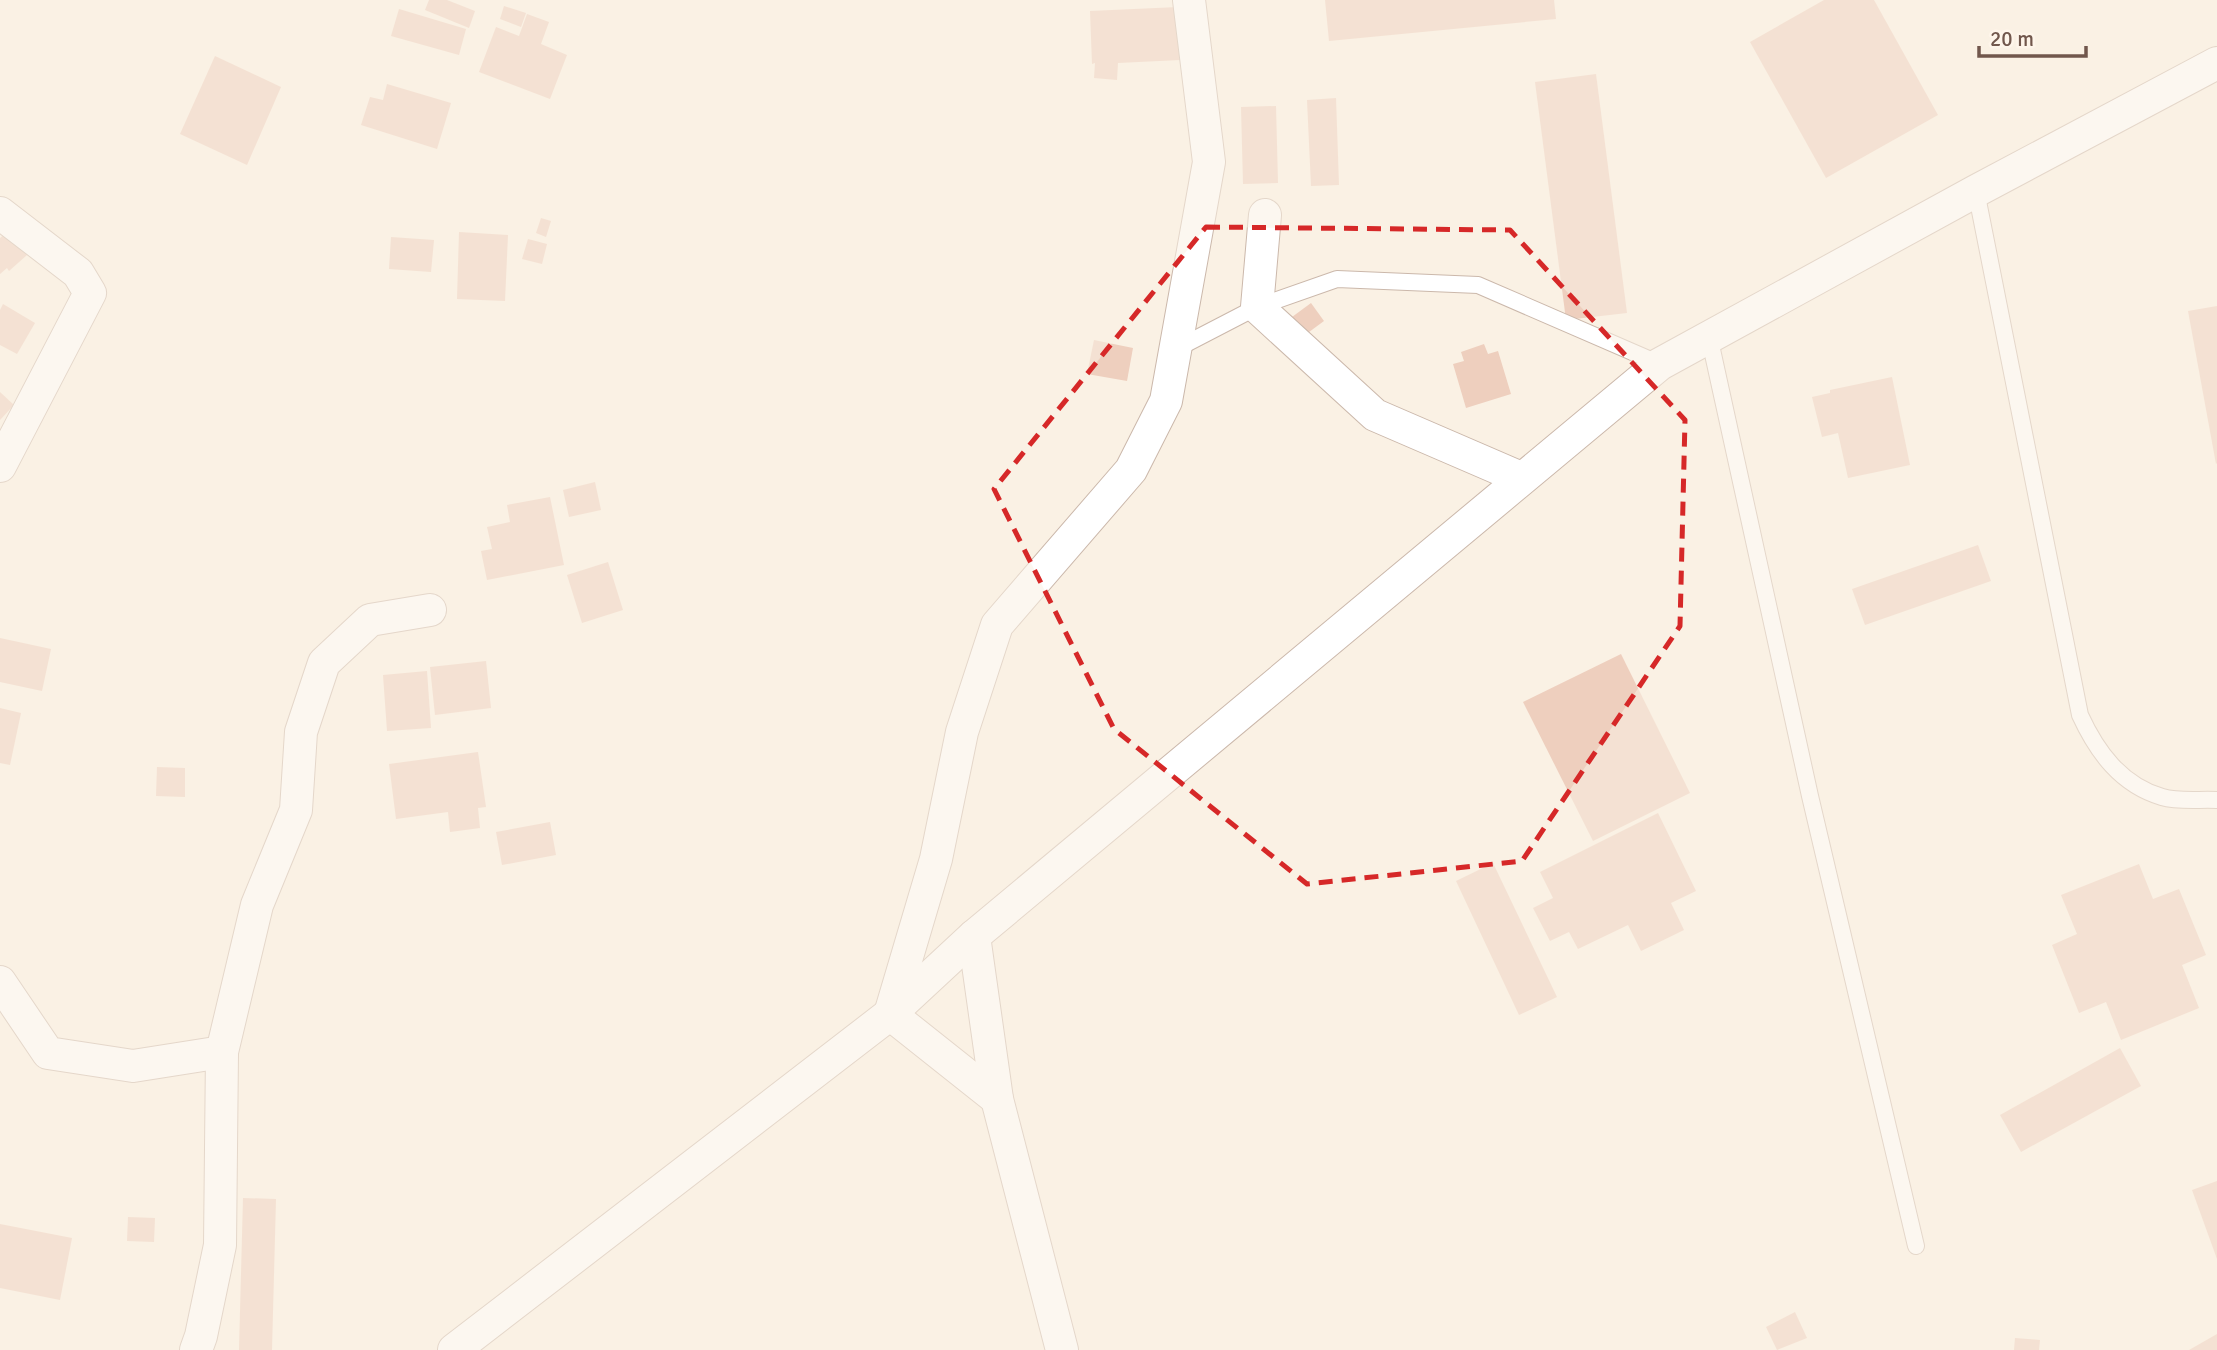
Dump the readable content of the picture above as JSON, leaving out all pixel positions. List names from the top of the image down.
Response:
{
  "scale_bar": "20 m"
}
